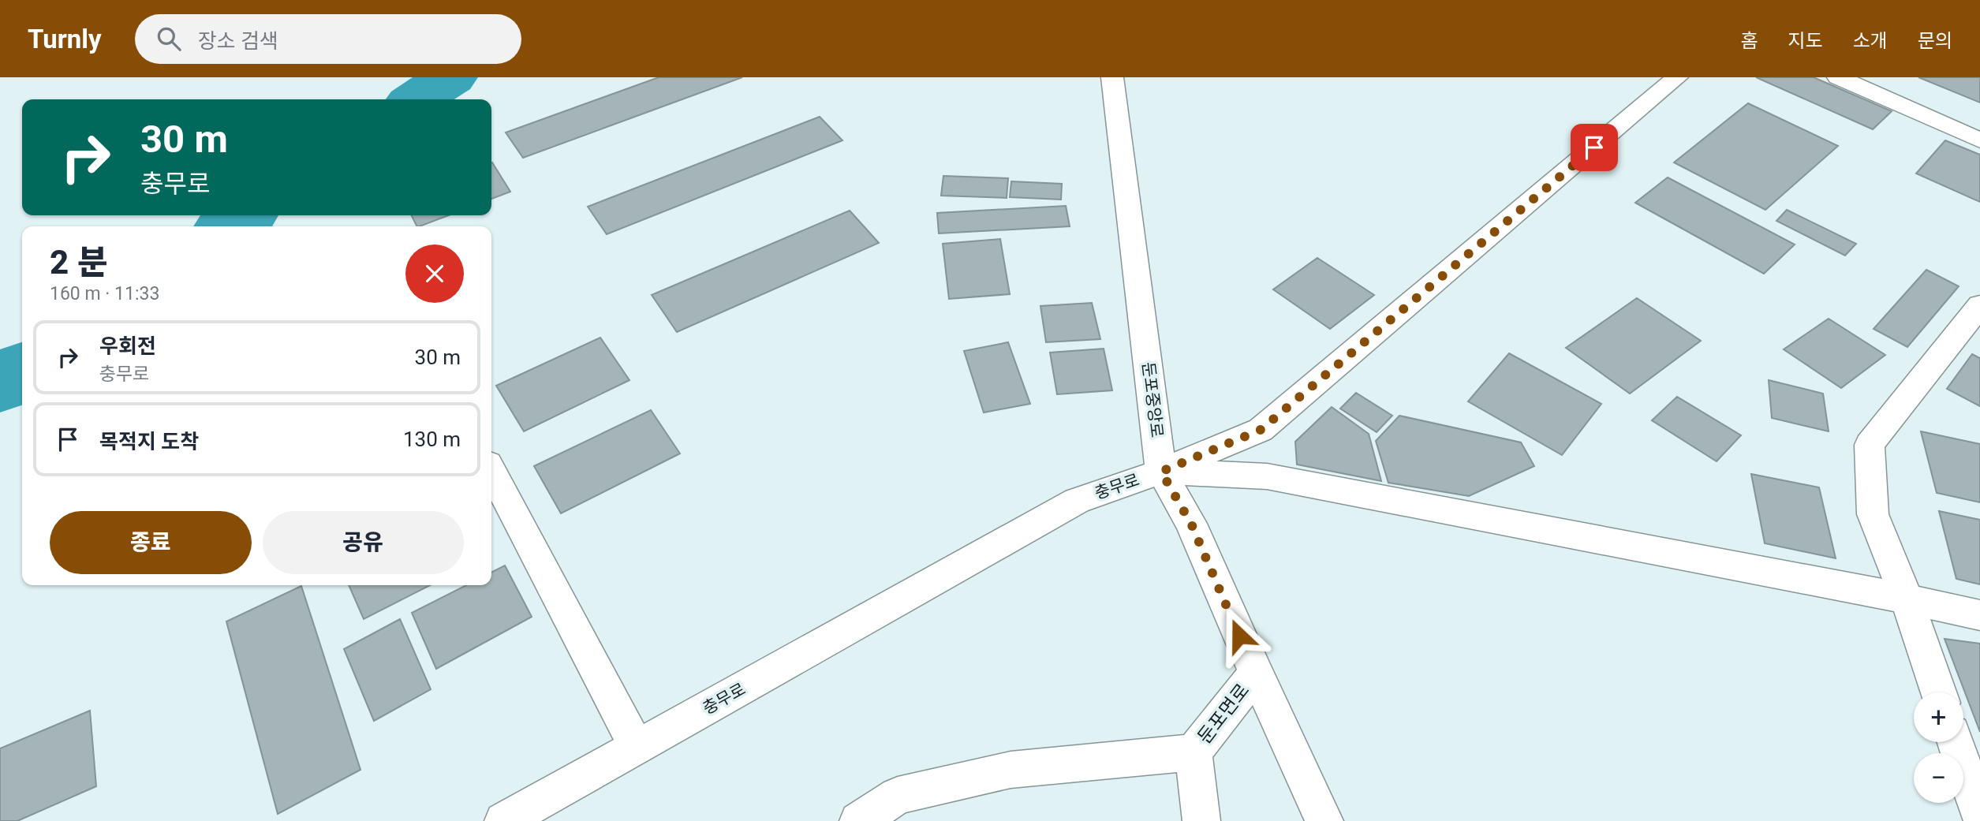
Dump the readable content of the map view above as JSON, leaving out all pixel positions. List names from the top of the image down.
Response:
{
  "streets": {
    "street": ["둔포중앙로", "충무로", "둔포면로"]
  },
  "crossings": [
    ["둔포중앙로", "충무로"],
    ["둔포중앙로", "둔포면로"]
  ],
  "page": {
    "header": "Turnly",
    "search": "장소 검색",
    "nav": [
      "홈",
      "지도",
      "소개",
      "문의"
    ],
    "turn": ["30 m", "충무로"],
    "heading": ["2 분", "160 m · 11:33"],
    "list": [
      {
        "name": "우회전",
        "note": "충무로",
        "value": "30 m"
      },
      {
        "name": "목적지 도착",
        "value": "130 m"
      }
    ],
    "buttons": ["종료", "공유"],
    "map_buttons": ["+", "−"]
  }
}
